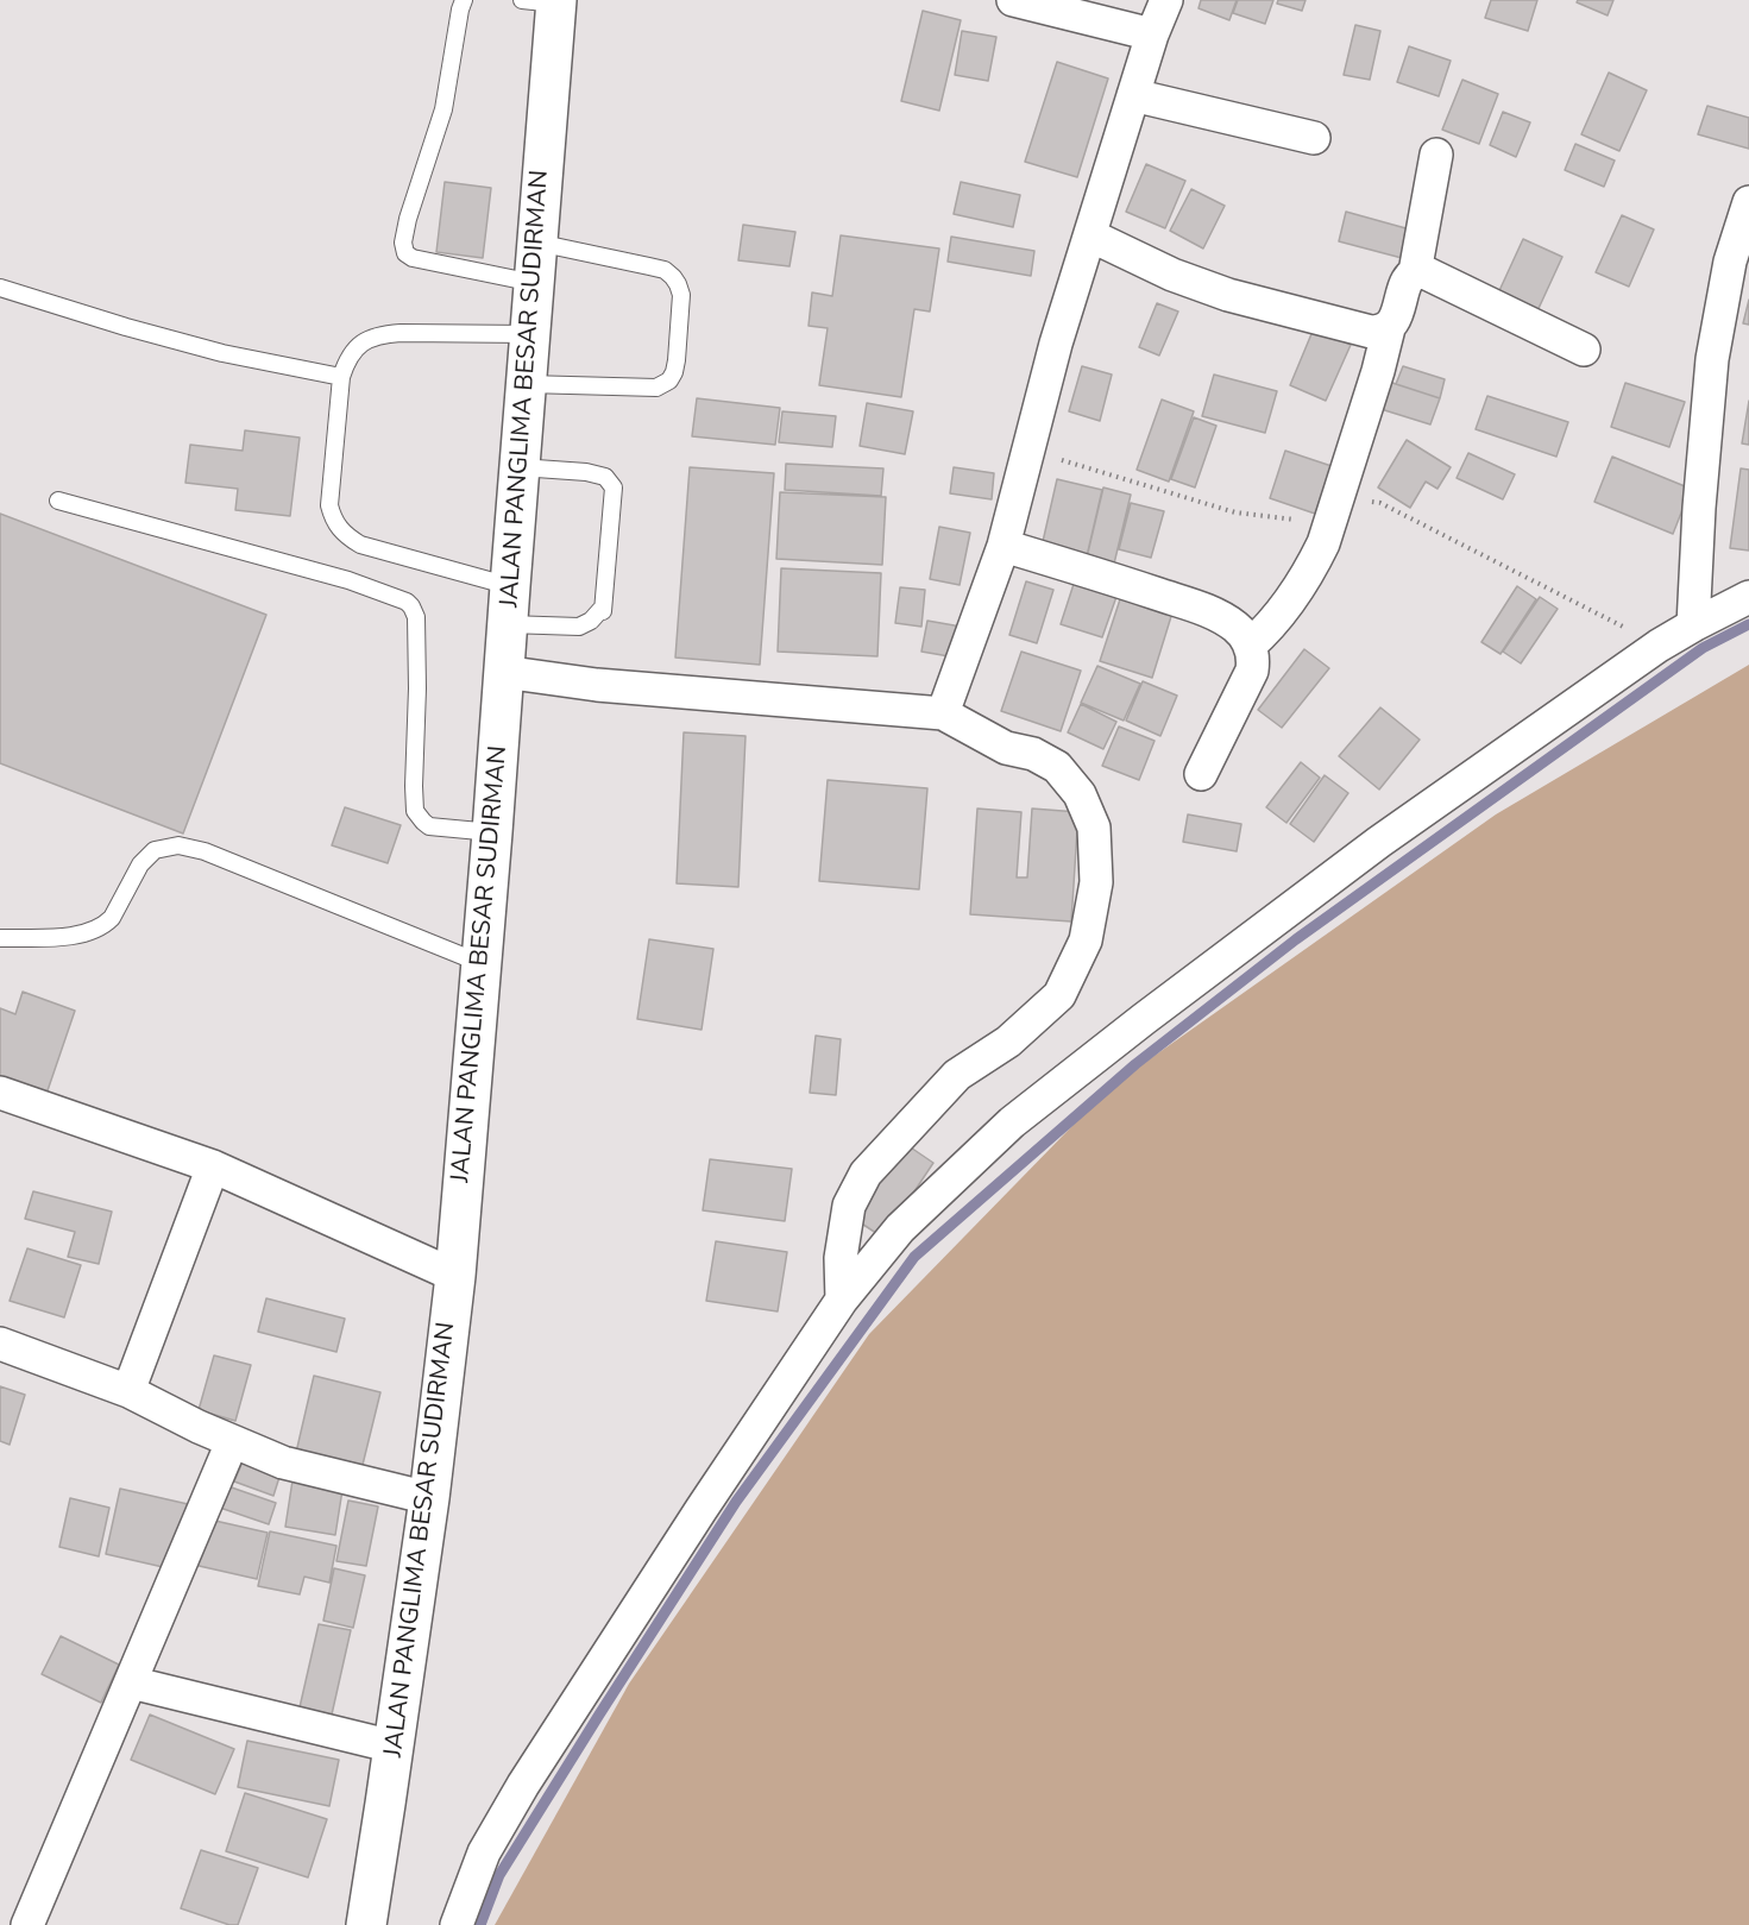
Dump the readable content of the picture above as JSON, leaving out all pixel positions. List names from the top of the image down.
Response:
{
  "streets": {
    "main road": ["JALAN PANGLIMA BESAR SUDIRMAN"]
  }
}
